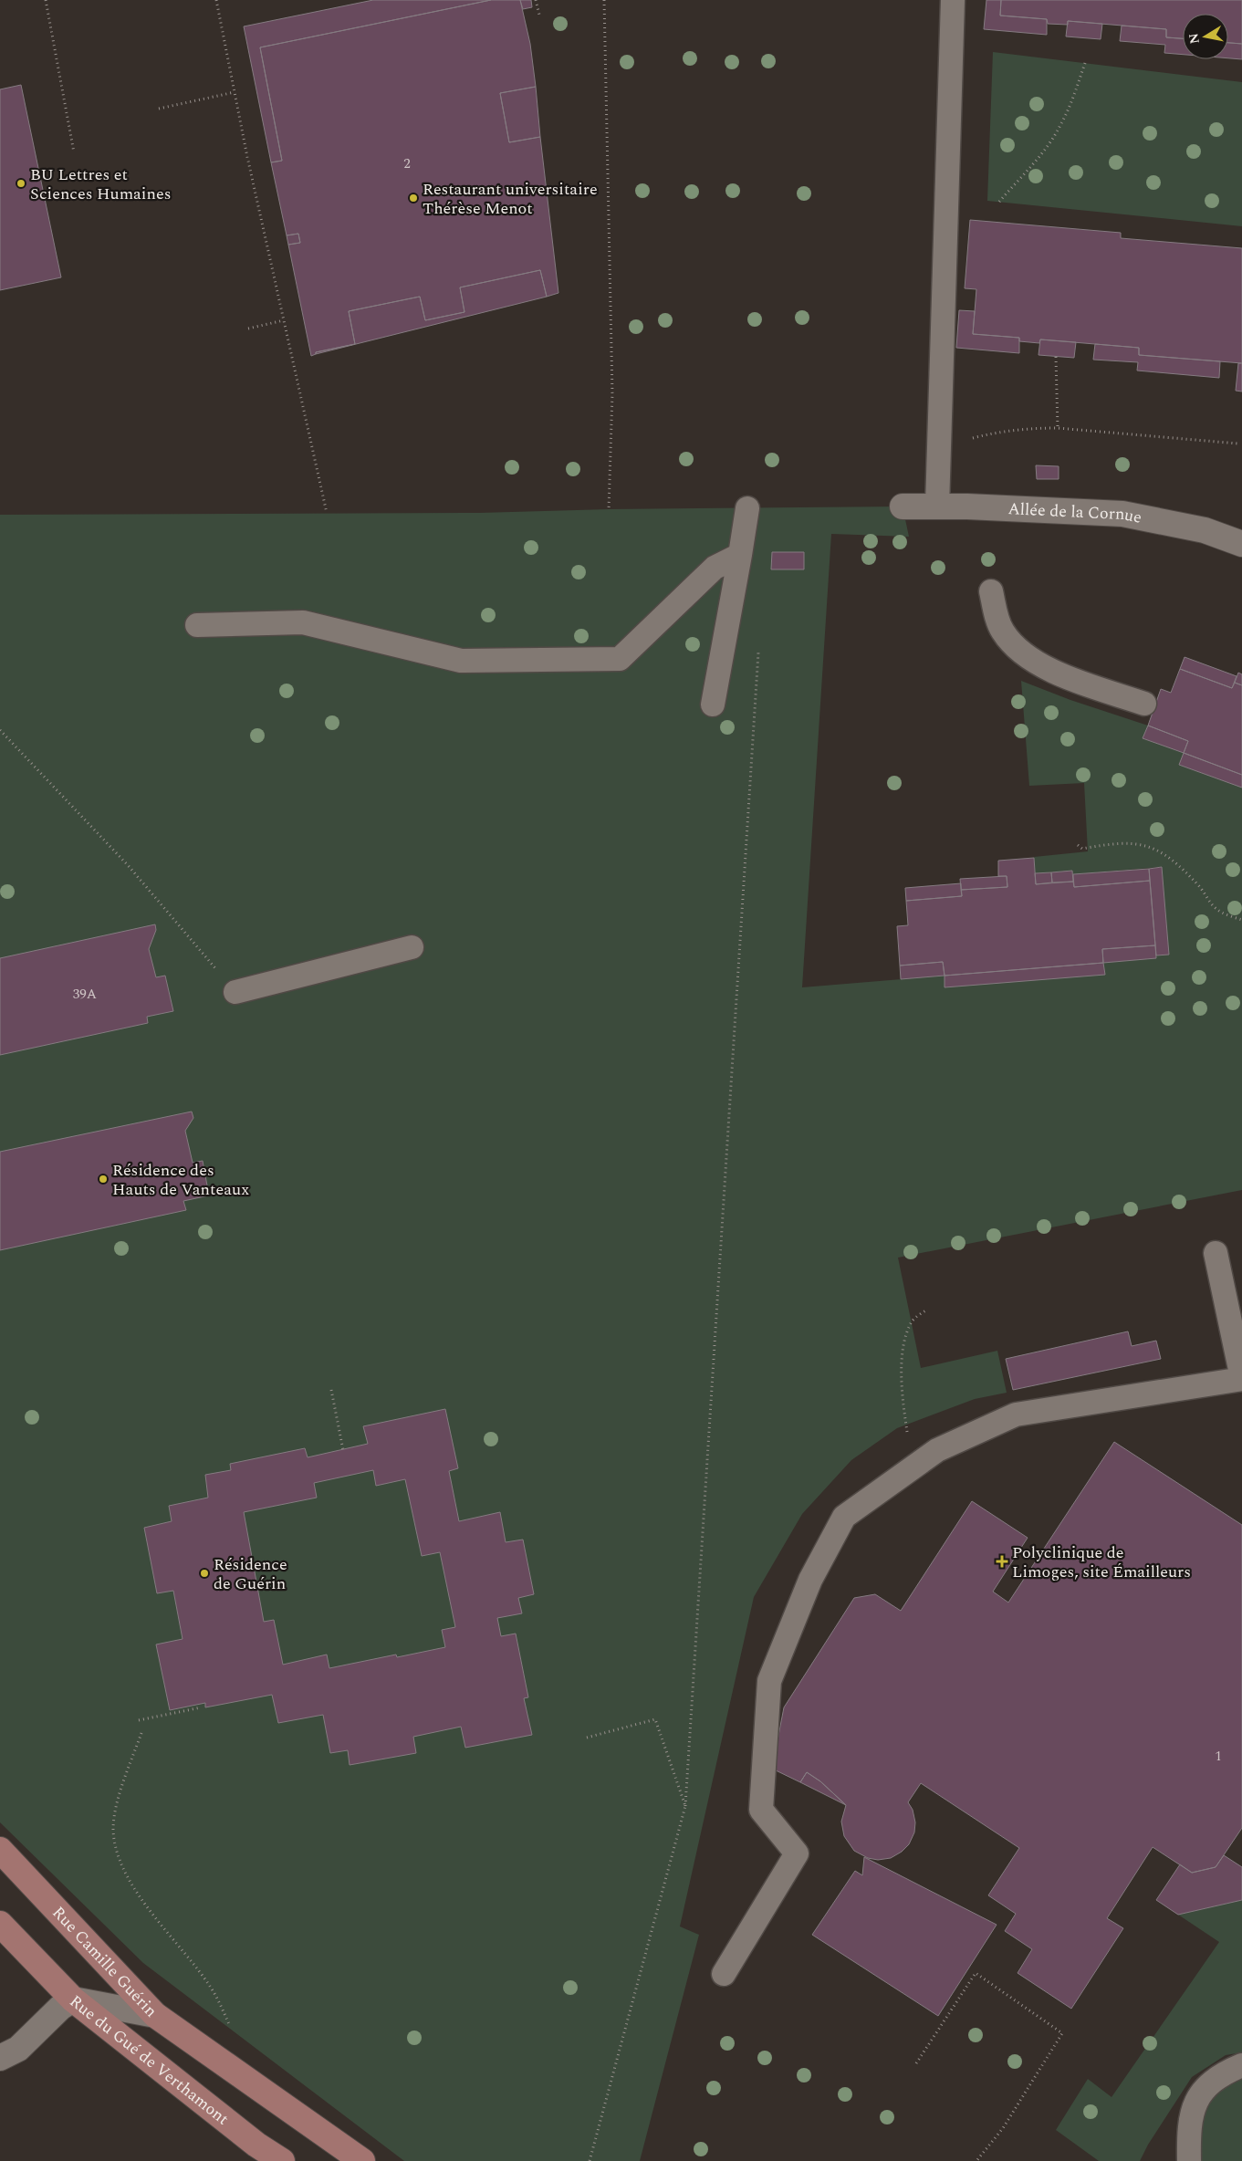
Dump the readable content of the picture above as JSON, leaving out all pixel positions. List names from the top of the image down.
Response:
{
  "streets": {
    "main road": ["Rue Camille Guérin", "Rue du Gué de Verthamont"],
    "street": ["Allée de la Cornue"]
  },
  "crossings": [
    ["Rue Camille Guérin", "Rue du Gué de Verthamont"]
  ],
  "places": {
    "other": [
      "BU Lettres et Sciences Humaines",
      "Restaurant universitaire Thérèse Menot",
      "Résidence des Hauts de Vanteaux",
      "Résidence de Guérin"
    ],
    "health": ["Polyclinique de Limoges, site Émailleurs"]
  },
  "house_numbers": ["2", "39A", "1"],
  "north": "left"
}
